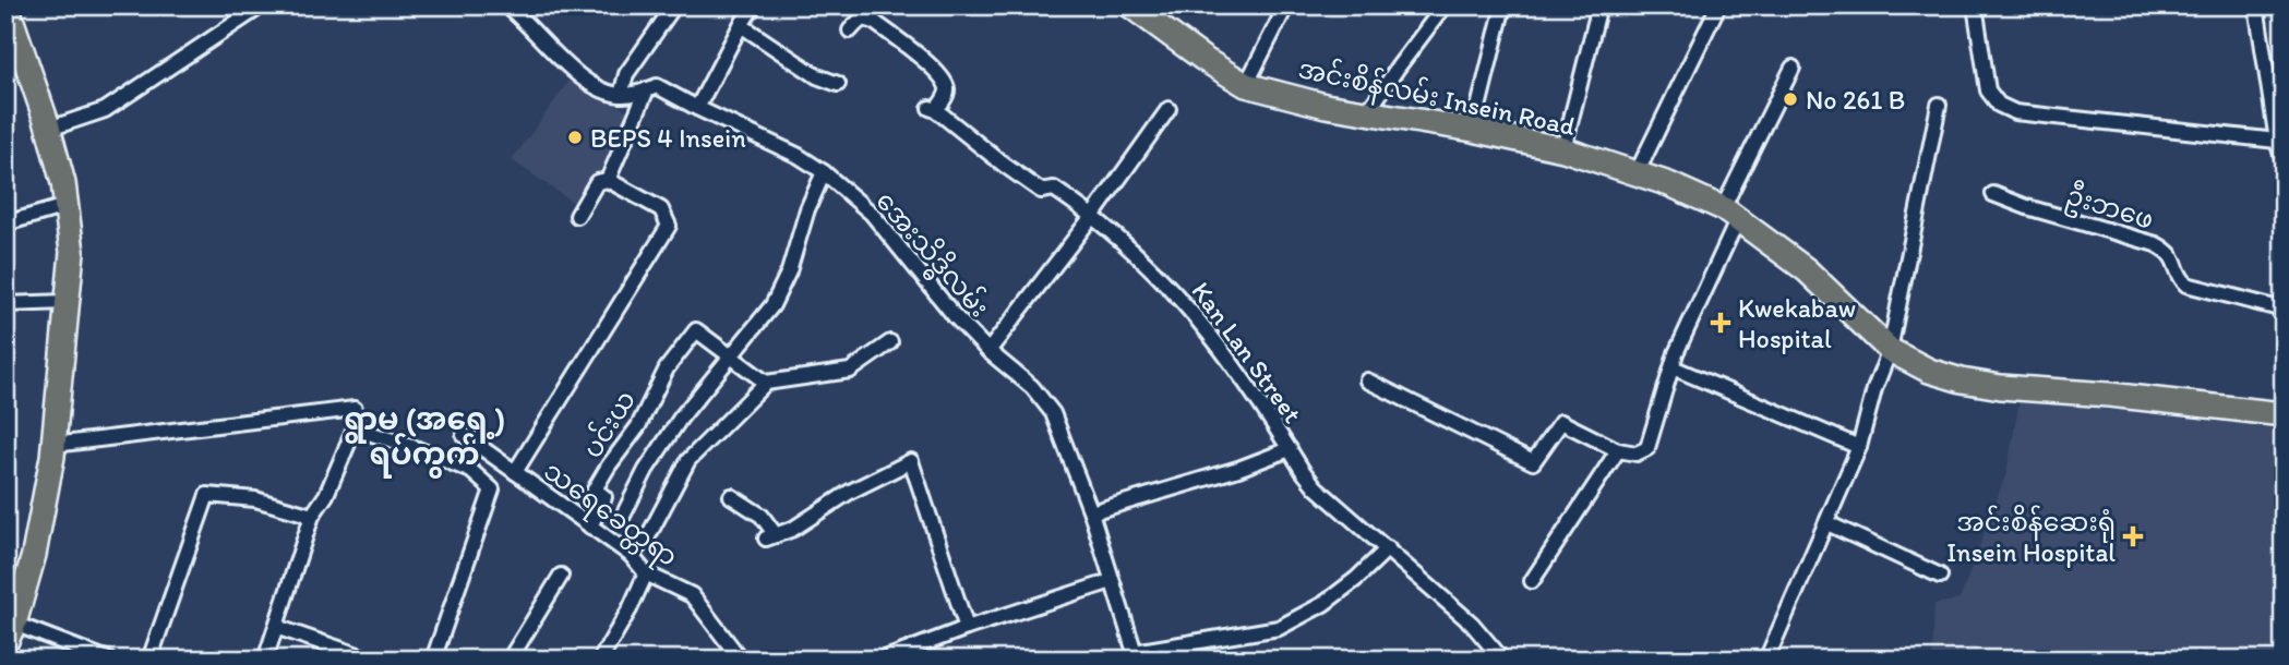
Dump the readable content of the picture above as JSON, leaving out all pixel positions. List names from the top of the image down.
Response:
{
  "streets": {
    "main road": ["အင်းစိန်လမ်း Insein Road"],
    "street": [
      "ဦးဘဖေ",
      "အေးသိဒ္ဓိလမ်း",
      "Kan Lan Street",
      "ပင်းယ",
      "သရေခေတ္တရာ"
    ]
  },
  "crossings": [
    ["ပင်းယ", "သရေခေတ္တရာ"]
  ],
  "districts": ["ရွာမ (အရှေ့) ရပ်ကွက်"],
  "places": {
    "other": ["No 261 B", "BEPS 4 Insein"],
    "health": ["Kwekabaw Hospital", "အင်းစိန်ဆေးရုံ Insein Hospital"]
  }
}
